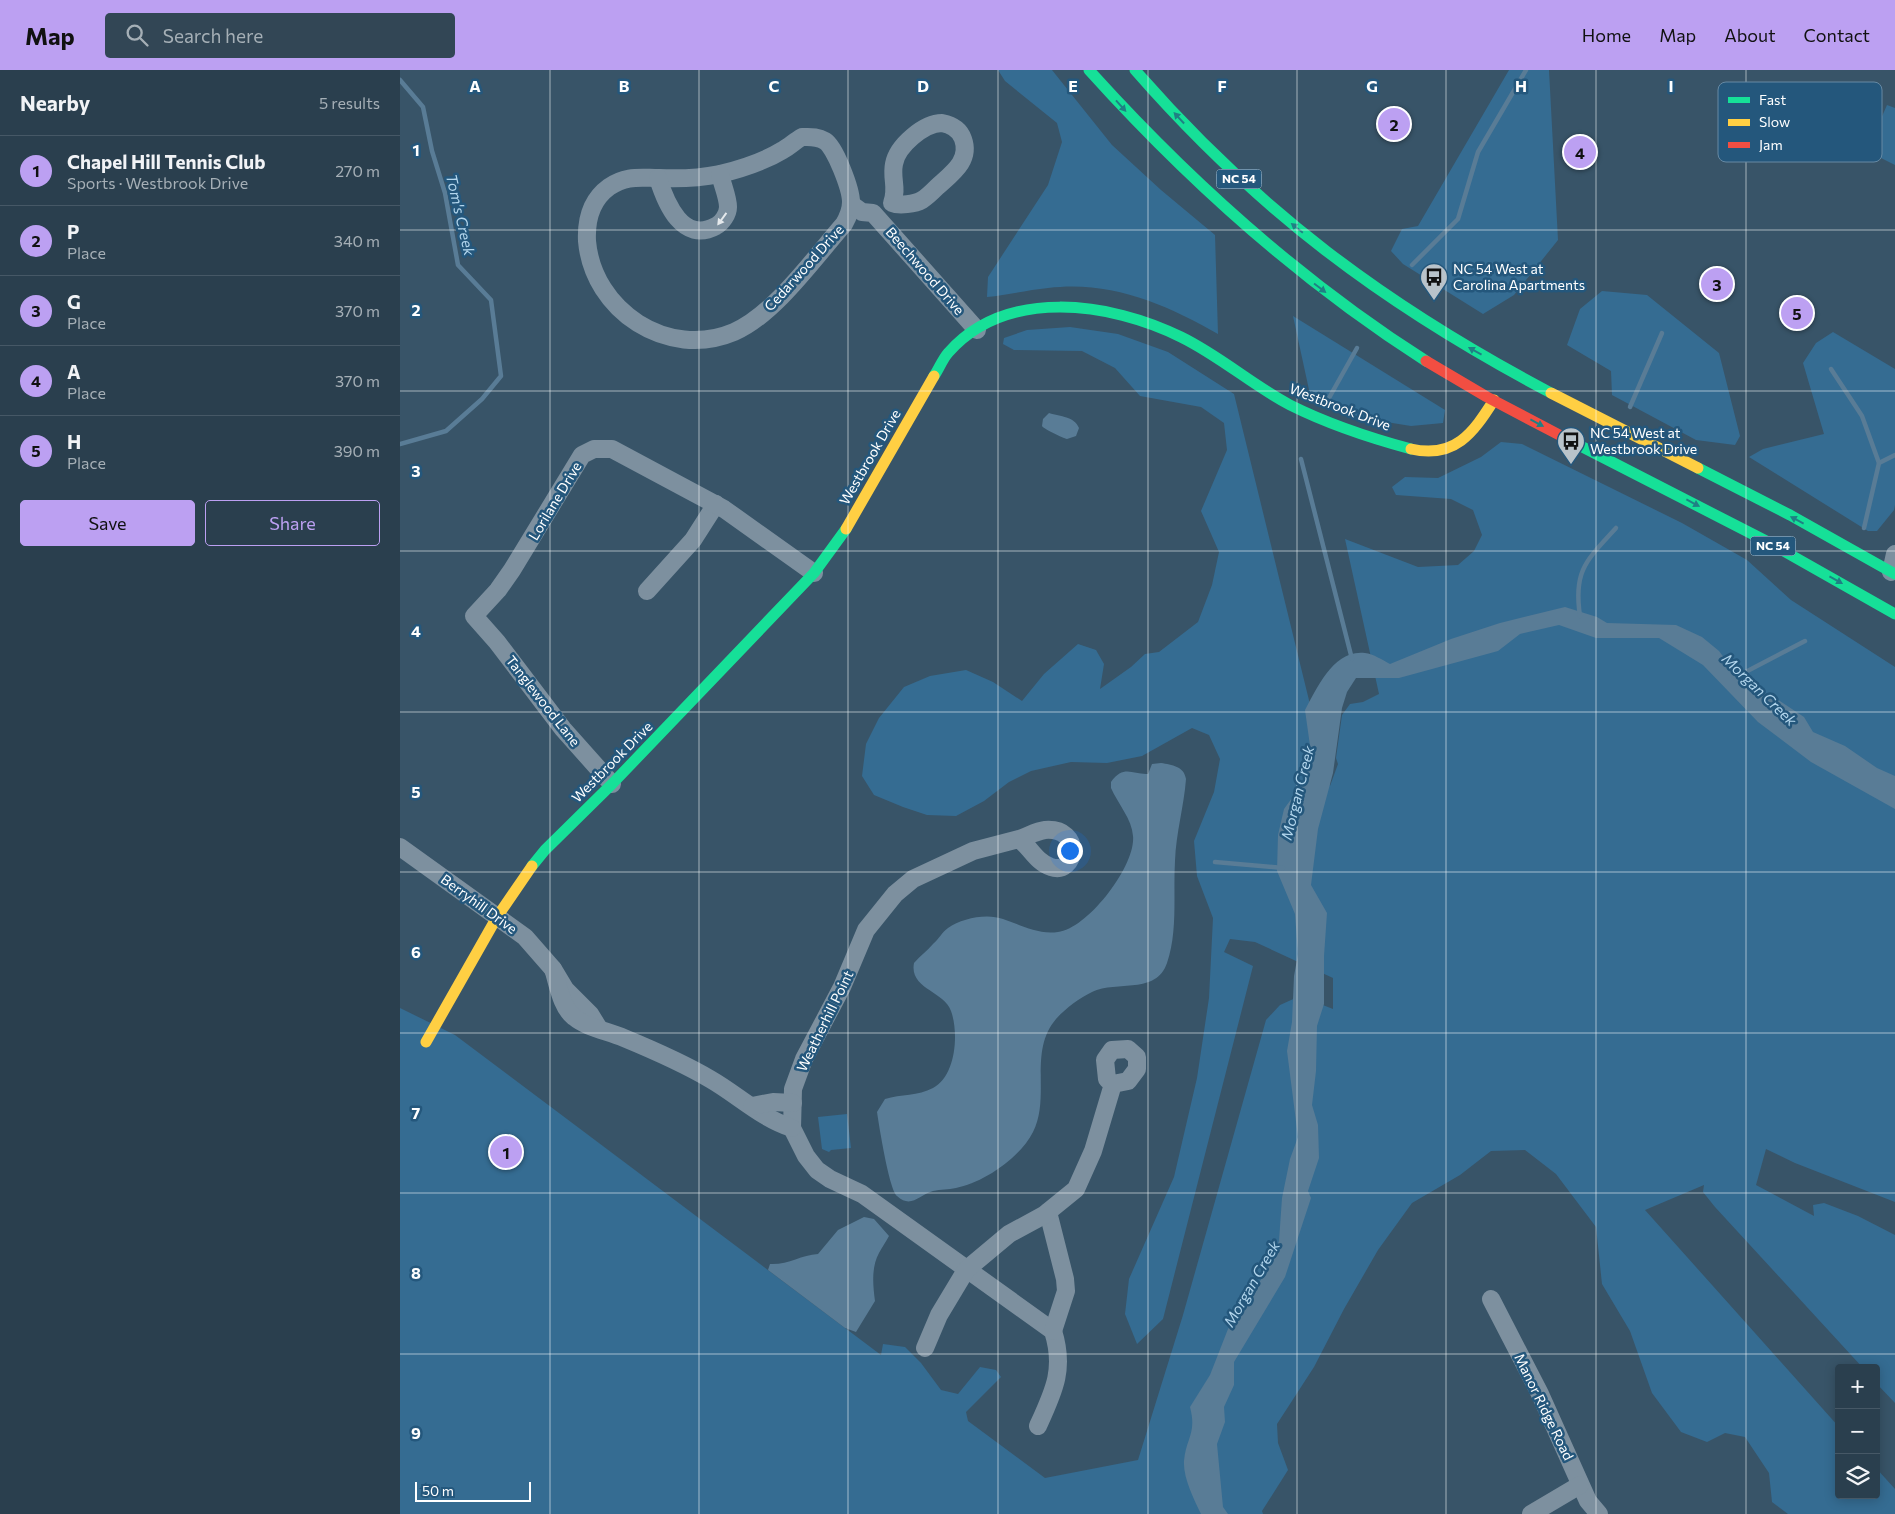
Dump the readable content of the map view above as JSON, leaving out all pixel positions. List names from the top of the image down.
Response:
{
  "streets": {
    "main road": ["NC 54", "Westbrook Drive"],
    "street": [
      "Cedarwood Drive",
      "Beechwood Drive",
      "Lorilane Drive",
      "Tanglewood Lane",
      "Berryhill Drive",
      "Weatherhill Point",
      "Manor Ridge Road"
    ]
  },
  "crossings": [
    ["NC 54", "Westbrook Drive"],
    ["Cedarwood Drive", "Beechwood Drive"],
    ["Beechwood Drive", "Westbrook Drive"],
    ["Westbrook Drive", "Lorilane Drive"],
    ["Westbrook Drive", "Tanglewood Lane"],
    ["Westbrook Drive", "Berryhill Drive"],
    ["Lorilane Drive", "Tanglewood Lane"],
    ["Berryhill Drive", "Weatherhill Point"]
  ],
  "water": ["Tom's Creek", "Morgan Creek"],
  "places": {
    "bus stop": ["NC 54 West at Carolina Apartments", "NC 54 West at Westbrook Drive"]
  },
  "legend": ["Fast", "Slow", "Jam"],
  "scale_bar": "50 m",
  "page": {
    "header": "Map",
    "search": "Search here",
    "nav": [
      "Home",
      "Map",
      "About",
      "Contact"
    ],
    "heading": ["Nearby", "5 results"],
    "pins": [
      "2",
      "4",
      "3",
      "5",
      "1"
    ],
    "list": [
      {
        "mark": "1",
        "name": "Chapel Hill Tennis Club",
        "note": "Sports · Westbrook Drive",
        "value": "270 m"
      },
      {
        "mark": "2",
        "name": "P",
        "note": "Place",
        "value": "340 m"
      },
      {
        "mark": "3",
        "name": "G",
        "note": "Place",
        "value": "370 m"
      },
      {
        "mark": "4",
        "name": "A",
        "note": "Place",
        "value": "370 m"
      },
      {
        "mark": "5",
        "name": "H",
        "note": "Place",
        "value": "390 m"
      }
    ],
    "buttons": ["Save", "Share"],
    "map_buttons": ["+", "−"],
    "scale": "50 m"
  },
  "grid": {
    "columns": [
      "A",
      "B",
      "C",
      "D",
      "E",
      "F",
      "G",
      "H",
      "I"
    ],
    "rows": [
      "1",
      "2",
      "3",
      "4",
      "5",
      "6",
      "7",
      "8",
      "9"
    ]
  }
}
